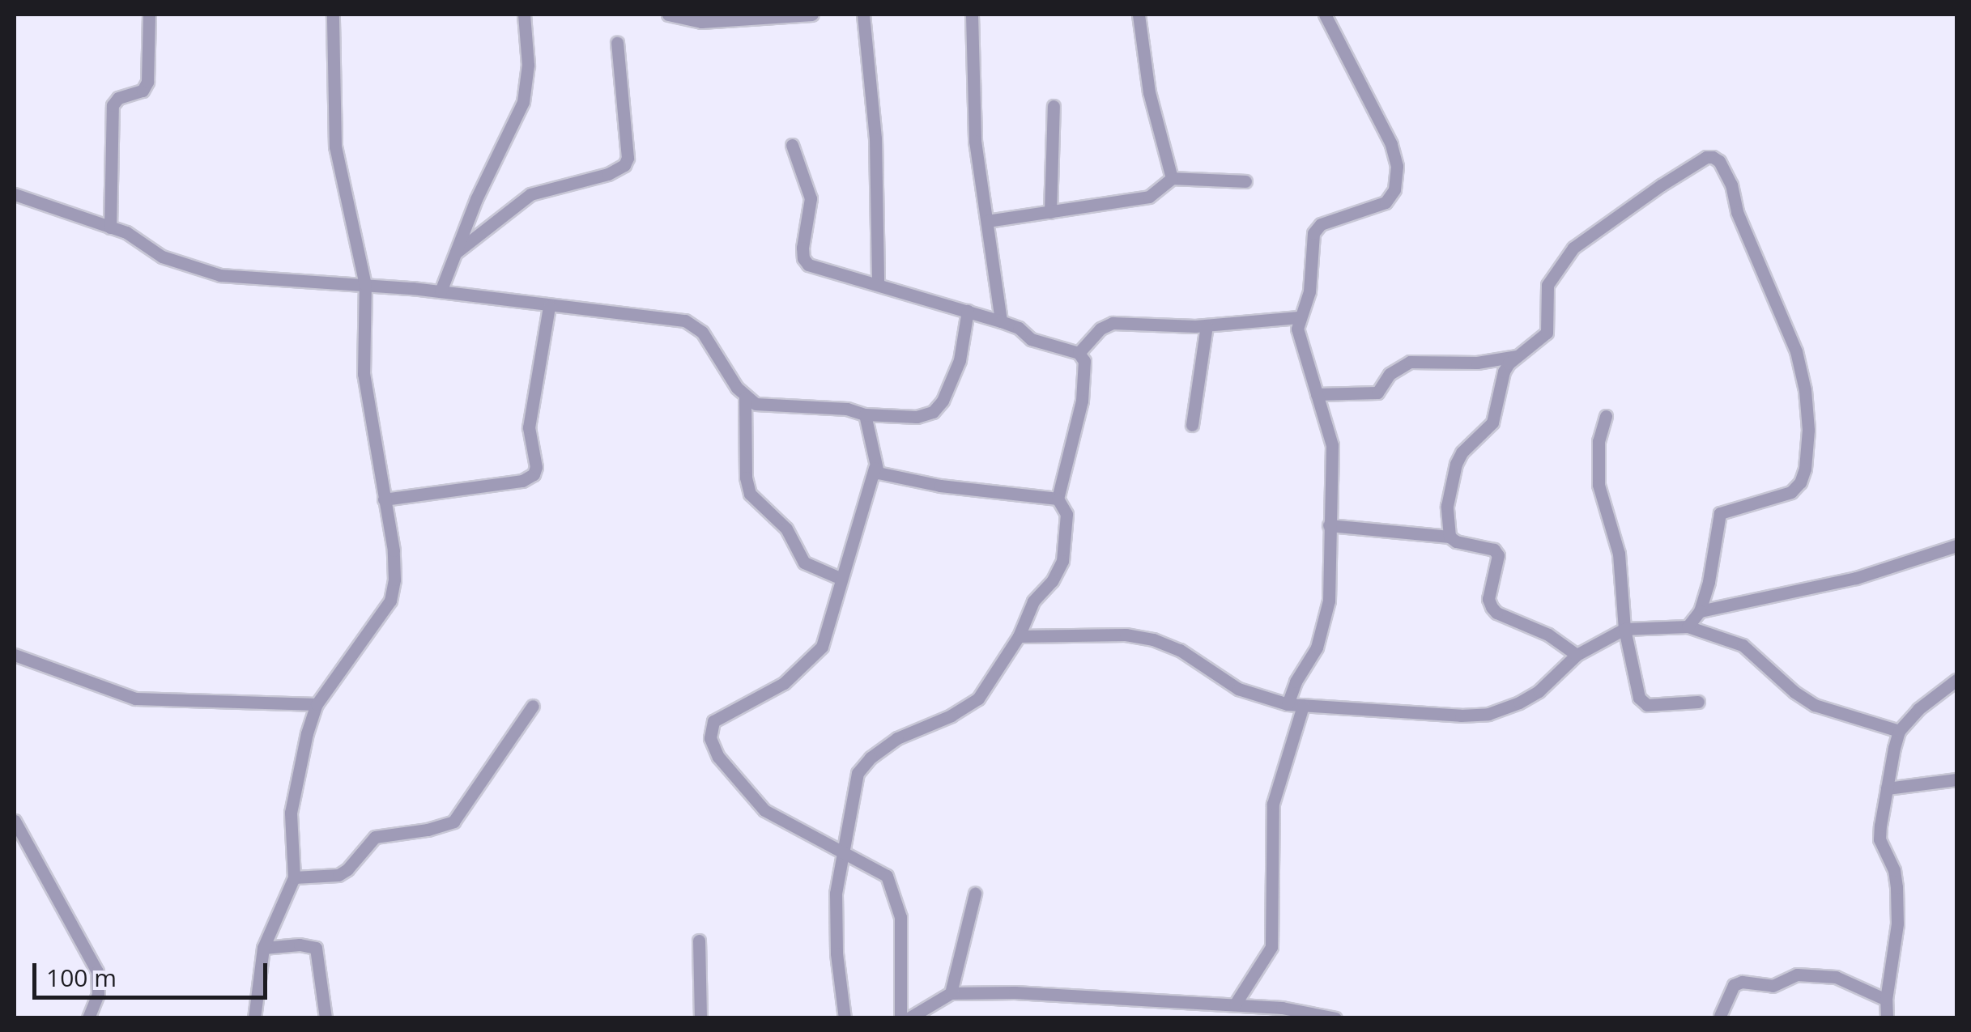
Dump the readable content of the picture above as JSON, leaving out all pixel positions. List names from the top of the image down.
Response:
{
  "scale_bar": "100 m"
}
